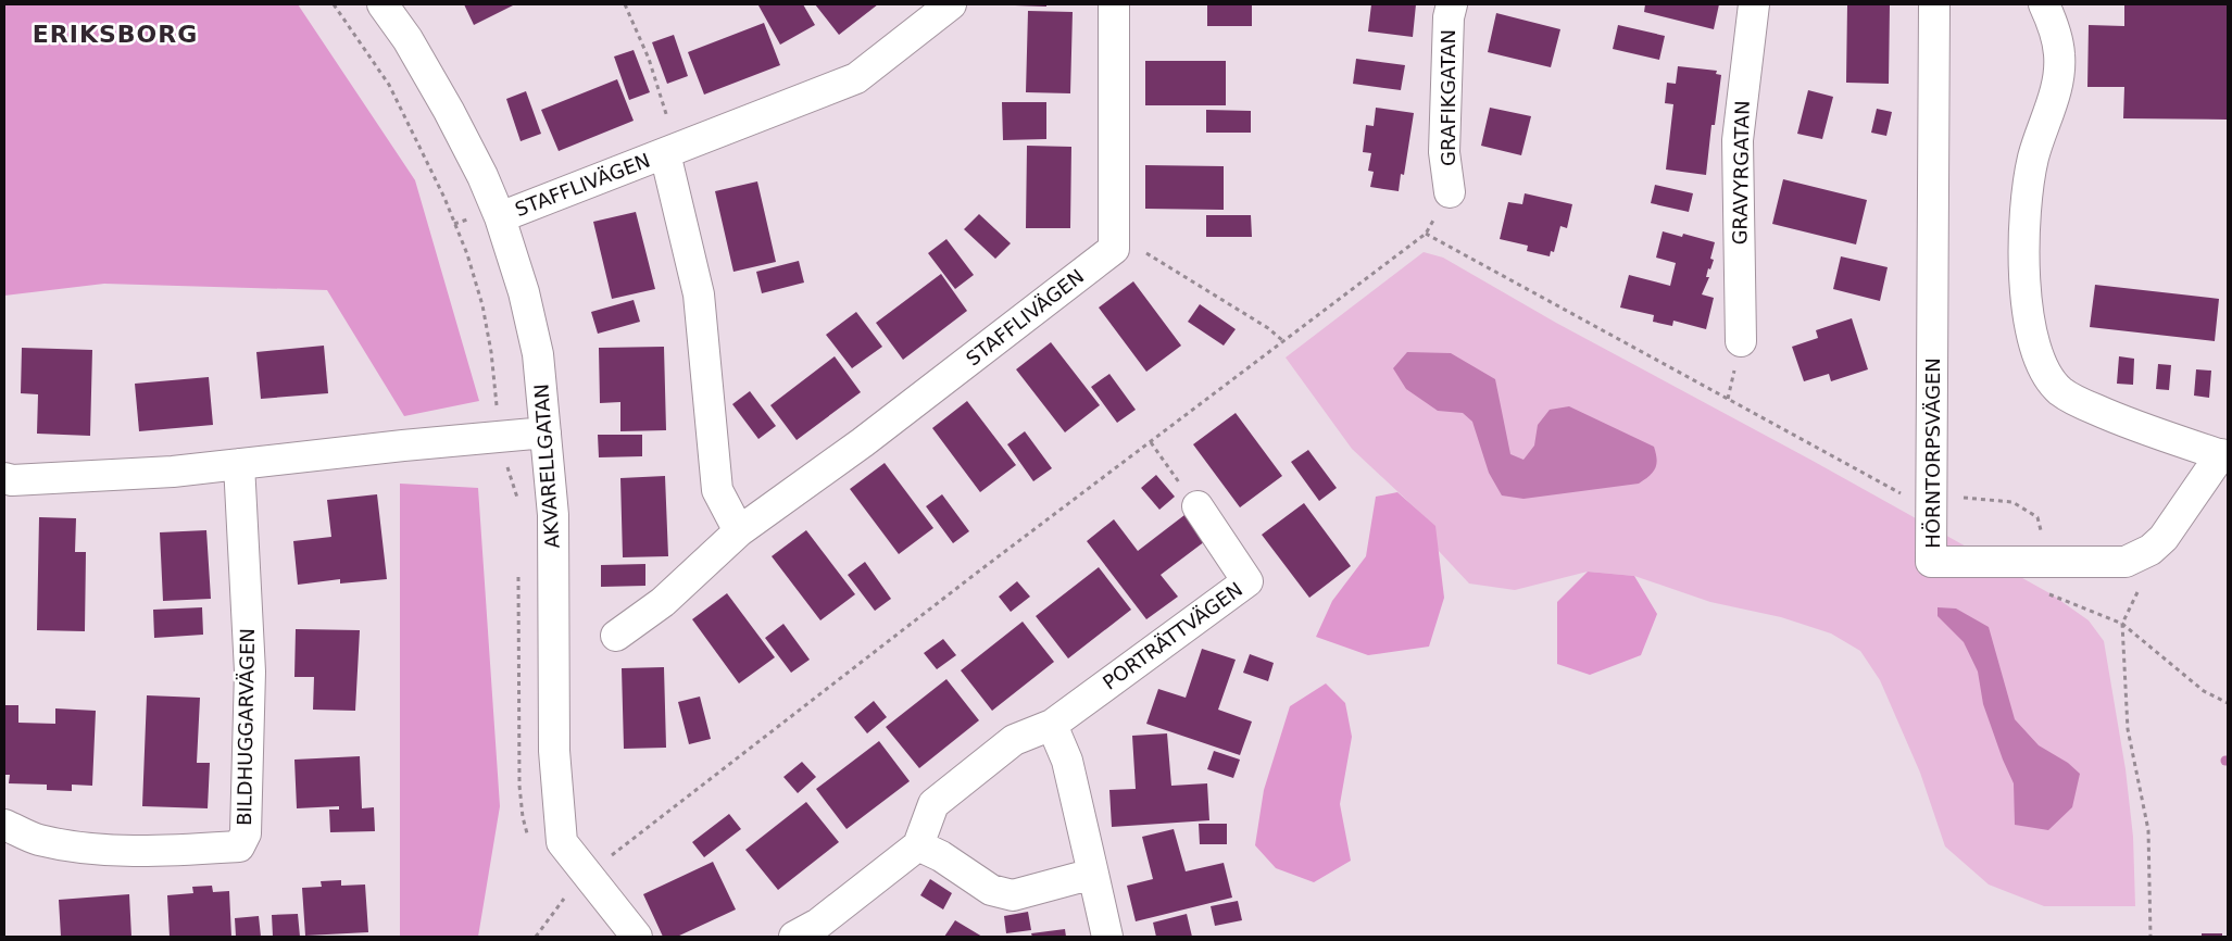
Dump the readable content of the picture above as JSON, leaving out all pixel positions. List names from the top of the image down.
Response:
{
  "streets": {
    "street": [
      "GRAFIKGATAN",
      "GRAVYRGATAN",
      "STAFFLIVÄGEN",
      "HÖRNTORPSVÄGEN",
      "AKVARELLGATAN",
      "PORTRÄTTVÄGEN",
      "BILDHUGGARVÄGEN"
    ]
  },
  "crossings": [
    ["STAFFLIVÄGEN", "AKVARELLGATAN"]
  ],
  "districts": ["ERIKSBORG"]
}
